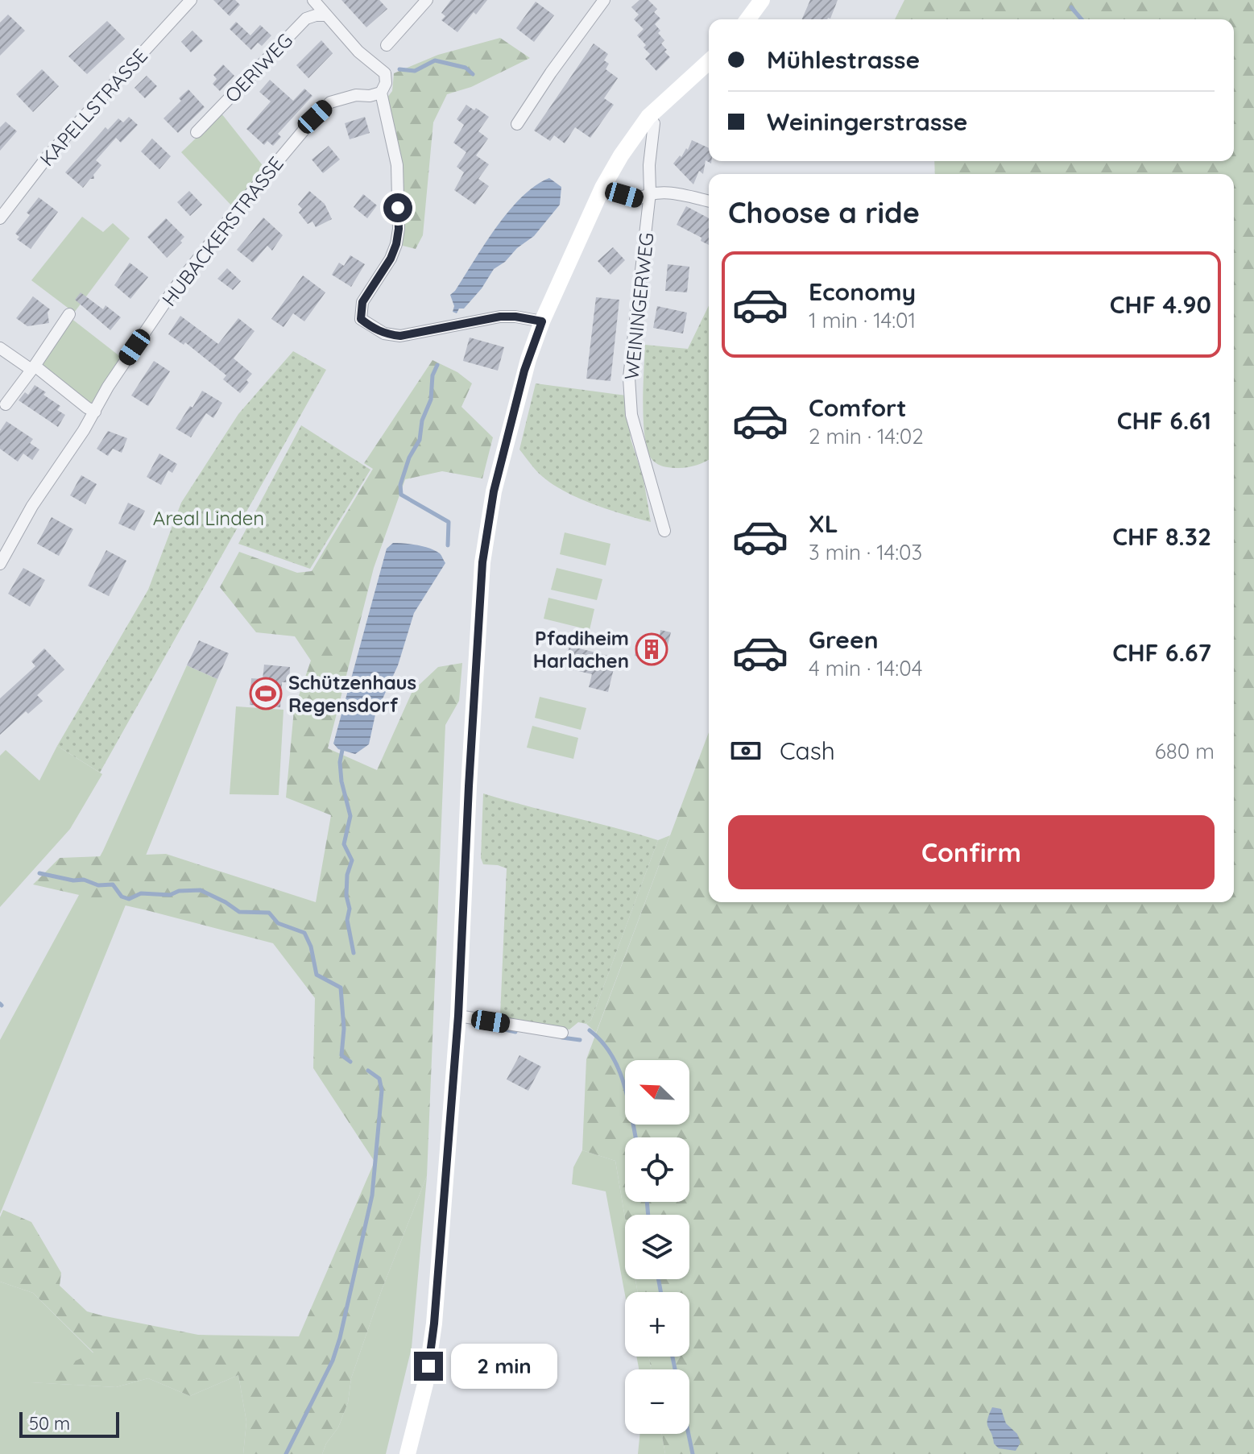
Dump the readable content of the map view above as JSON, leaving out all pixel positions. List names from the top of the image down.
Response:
{
  "streets": {
    "street": [
      "OERIWEG",
      "KAPELLSTRASSE",
      "HUBACKERSTRASSE",
      "WEININGERWEG"
    ]
  },
  "parks": ["Areal Linden"],
  "places": {
    "building": ["Pfadiheim Harlachen"],
    "sports": ["Schützenhaus Regensdorf"]
  },
  "scale_bar": "50 m",
  "north": "top left",
  "page": {
    "banner": ["Mühlestrasse", "Weiningerstrasse"],
    "heading": "Choose a ride",
    "list": [
      {
        "name": "Economy",
        "note": "1 min · 14:01",
        "value": "CHF 4.90"
      },
      {
        "name": "Comfort",
        "note": "2 min · 14:02",
        "value": "CHF 6.61"
      },
      {
        "name": "XL",
        "note": "3 min · 14:03",
        "value": "CHF 8.32"
      },
      {
        "name": "Green",
        "note": "4 min · 14:04",
        "value": "CHF 6.67"
      }
    ],
    "pay": ["Cash", "680 m"],
    "buttons": "Confirm",
    "map_buttons": ["+", "−"],
    "bubble": "2 min",
    "scale": "50 m"
  }
}
